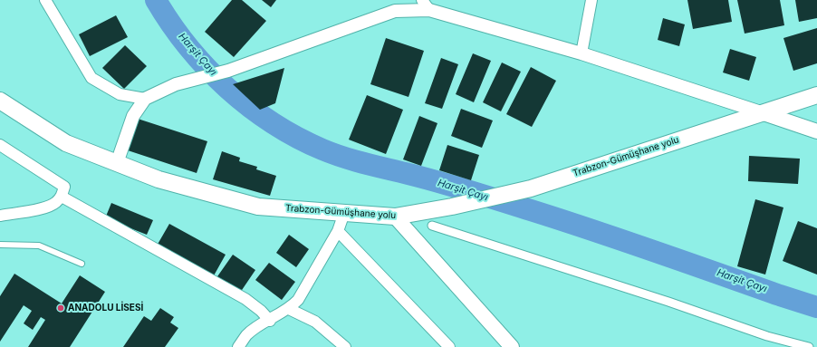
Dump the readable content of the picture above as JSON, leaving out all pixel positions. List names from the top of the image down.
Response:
{
  "streets": {
    "main road": ["Trabzon-Gümüşhane yolu"]
  },
  "water": ["Harşit Çayı"],
  "places": ["ANADOLU LİSESİ"]
}
